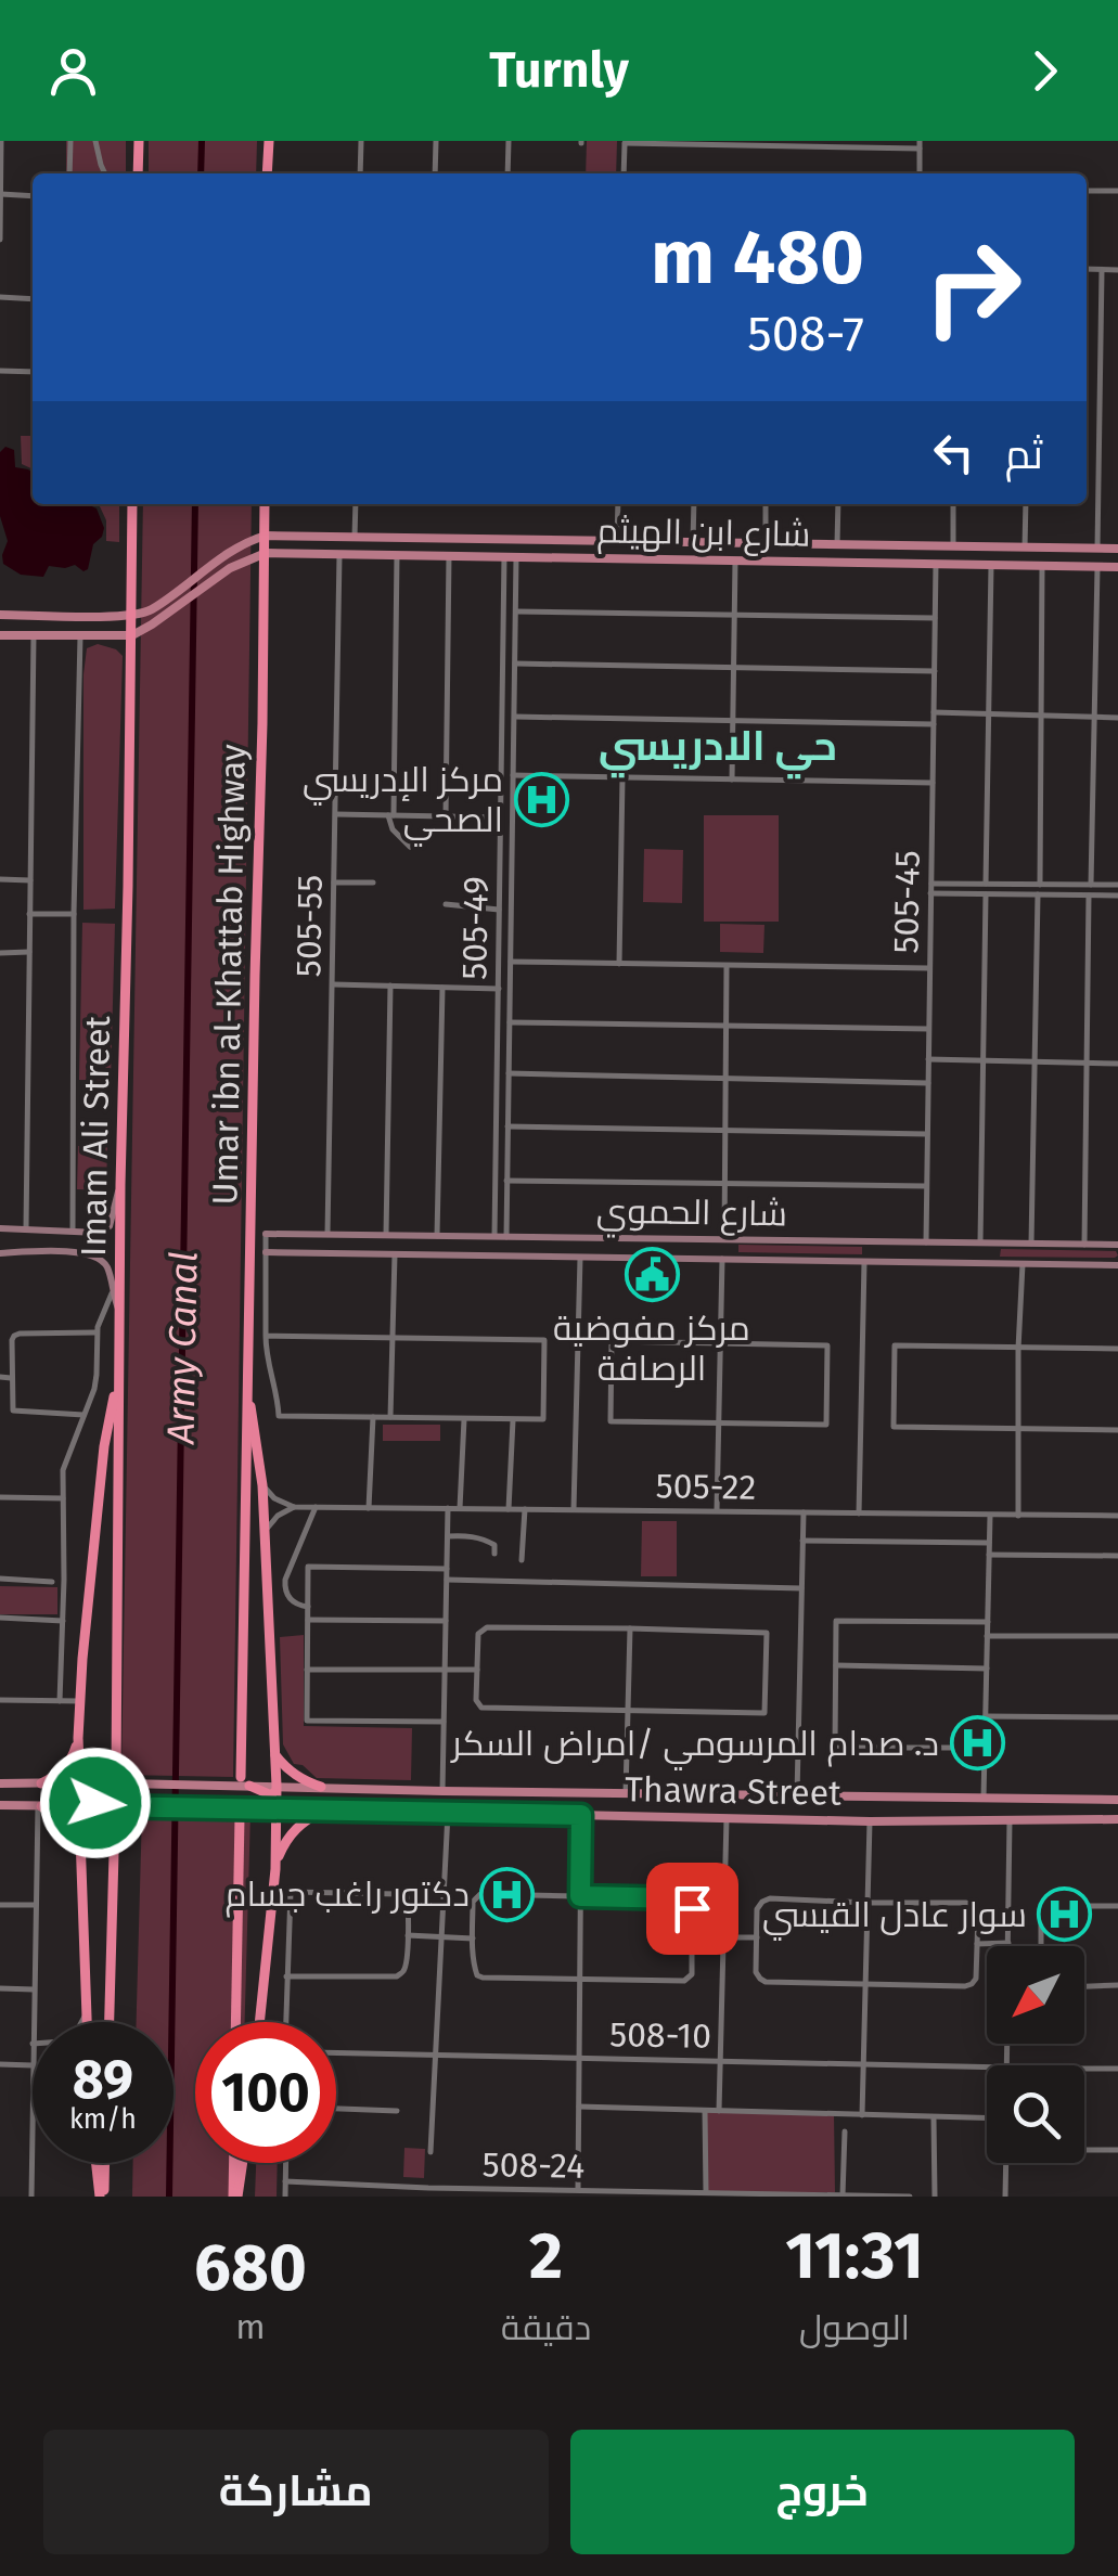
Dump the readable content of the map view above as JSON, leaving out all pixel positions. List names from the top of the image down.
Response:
{
  "streets": {
    "highway": ["Umar ibn al-Khattab Highway", "Imam Ali Street"],
    "main road": ["شارع ابن الهيثم", "Thawra Street"],
    "street": [
      "505-45",
      "505-55",
      "505-49",
      "شارع الحموي",
      "505-22",
      "508-10",
      "508-24"
    ]
  },
  "crossings": [
    ["شارع ابن الهيثم", "505-45"],
    ["شارع ابن الهيثم", "505-55"],
    ["شارع ابن الهيثم", "505-49"],
    ["505-45", "شارع الحموي"],
    ["505-55", "شارع الحموي"],
    ["505-49", "شارع الحموي"]
  ],
  "districts": ["حي الادريسي"],
  "water": ["Army Canal"],
  "places": {
    "hospital": [
      "مركز الإدريسي الصحي",
      "د. صدام المرسومي /امراض السكر",
      "دكتور راغب جسام",
      "سوار عادل القيسي"
    ],
    "public building": ["مركز مفوضية الرصافة"]
  },
  "north": "bottom left",
  "page": {
    "header": "Turnly",
    "turn": ["480 m", "508-7"],
    "then": "ثم",
    "speed": "89 km/h",
    "limit": "100",
    "eta": [
      "11:31",
      "الوصول",
      "2",
      "دقيقة",
      "680",
      "m"
    ],
    "buttons": ["خروج", "مشاركة"]
  }
}
